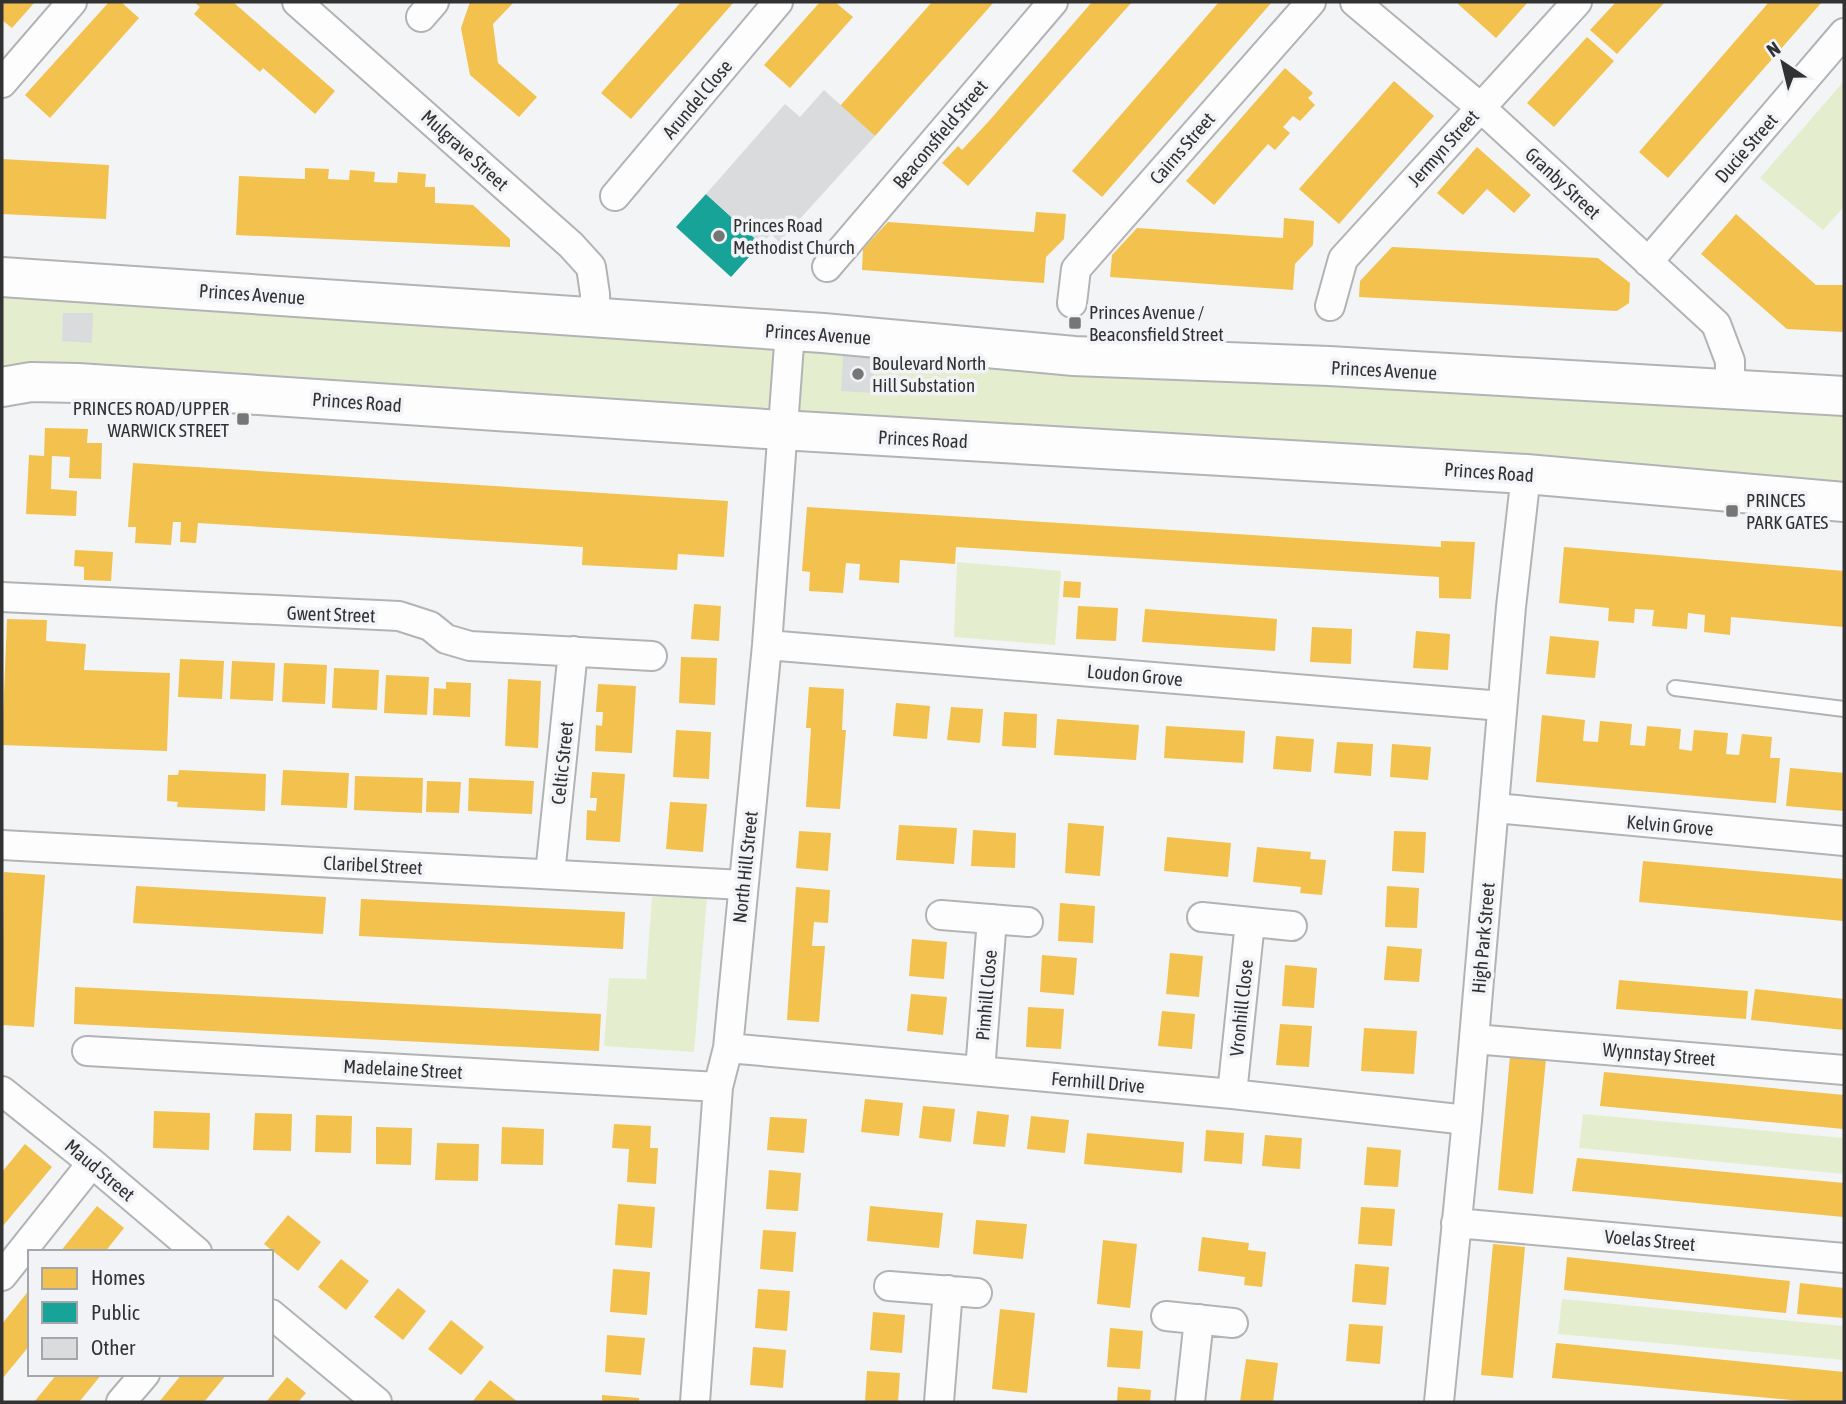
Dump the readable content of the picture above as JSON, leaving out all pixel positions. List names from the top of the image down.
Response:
{
  "streets": {
    "main road": ["Princes Avenue", "Princes Road"],
    "street": [
      "Arundel Close",
      "Beaconsfield Street",
      "Cairns Street",
      "Jermyn Street",
      "Ducie Street",
      "Mulgrave Street",
      "Granby Street",
      "Gwent Street",
      "Loudon Grove",
      "Celtic Street",
      "Kelvin Grove",
      "Claribel Street",
      "North Hill Street",
      "High Park Street",
      "Pimhill Close",
      "Vronhill Close",
      "Wynnstay Street",
      "Madelaine Street",
      "Fernhill Drive",
      "Maud Street",
      "Voelas Street"
    ]
  },
  "crossings": [
    ["Jermyn Street", "Granby Street"],
    ["Ducie Street", "Granby Street"],
    ["Mulgrave Street", "Princes Avenue"],
    ["Granby Street", "Princes Avenue"],
    ["Princes Avenue", "North Hill Street"],
    ["Princes Road", "North Hill Street"],
    ["Princes Road", "High Park Street"],
    ["Gwent Street", "Celtic Street"],
    ["Loudon Grove", "North Hill Street"],
    ["Loudon Grove", "High Park Street"],
    ["Celtic Street", "Claribel Street"],
    ["Kelvin Grove", "High Park Street"],
    ["Claribel Street", "North Hill Street"],
    ["North Hill Street", "Madelaine Street"],
    ["North Hill Street", "Fernhill Drive"],
    ["High Park Street", "Wynnstay Street"],
    ["High Park Street", "Fernhill Drive"],
    ["High Park Street", "Voelas Street"],
    ["Pimhill Close", "Fernhill Drive"],
    ["Vronhill Close", "Fernhill Drive"]
  ],
  "places": {
    "other": ["Princes Road Methodist Church", "Boulevard North Hill Substation"],
    "transit": ["Princes Avenue / Beaconsfield Street", "PRINCES ROAD/UPPER WARWICK STREET", "PRINCES PARK GATES"]
  },
  "legend": ["Homes", "Public", "Other"],
  "north": "top left"
}
